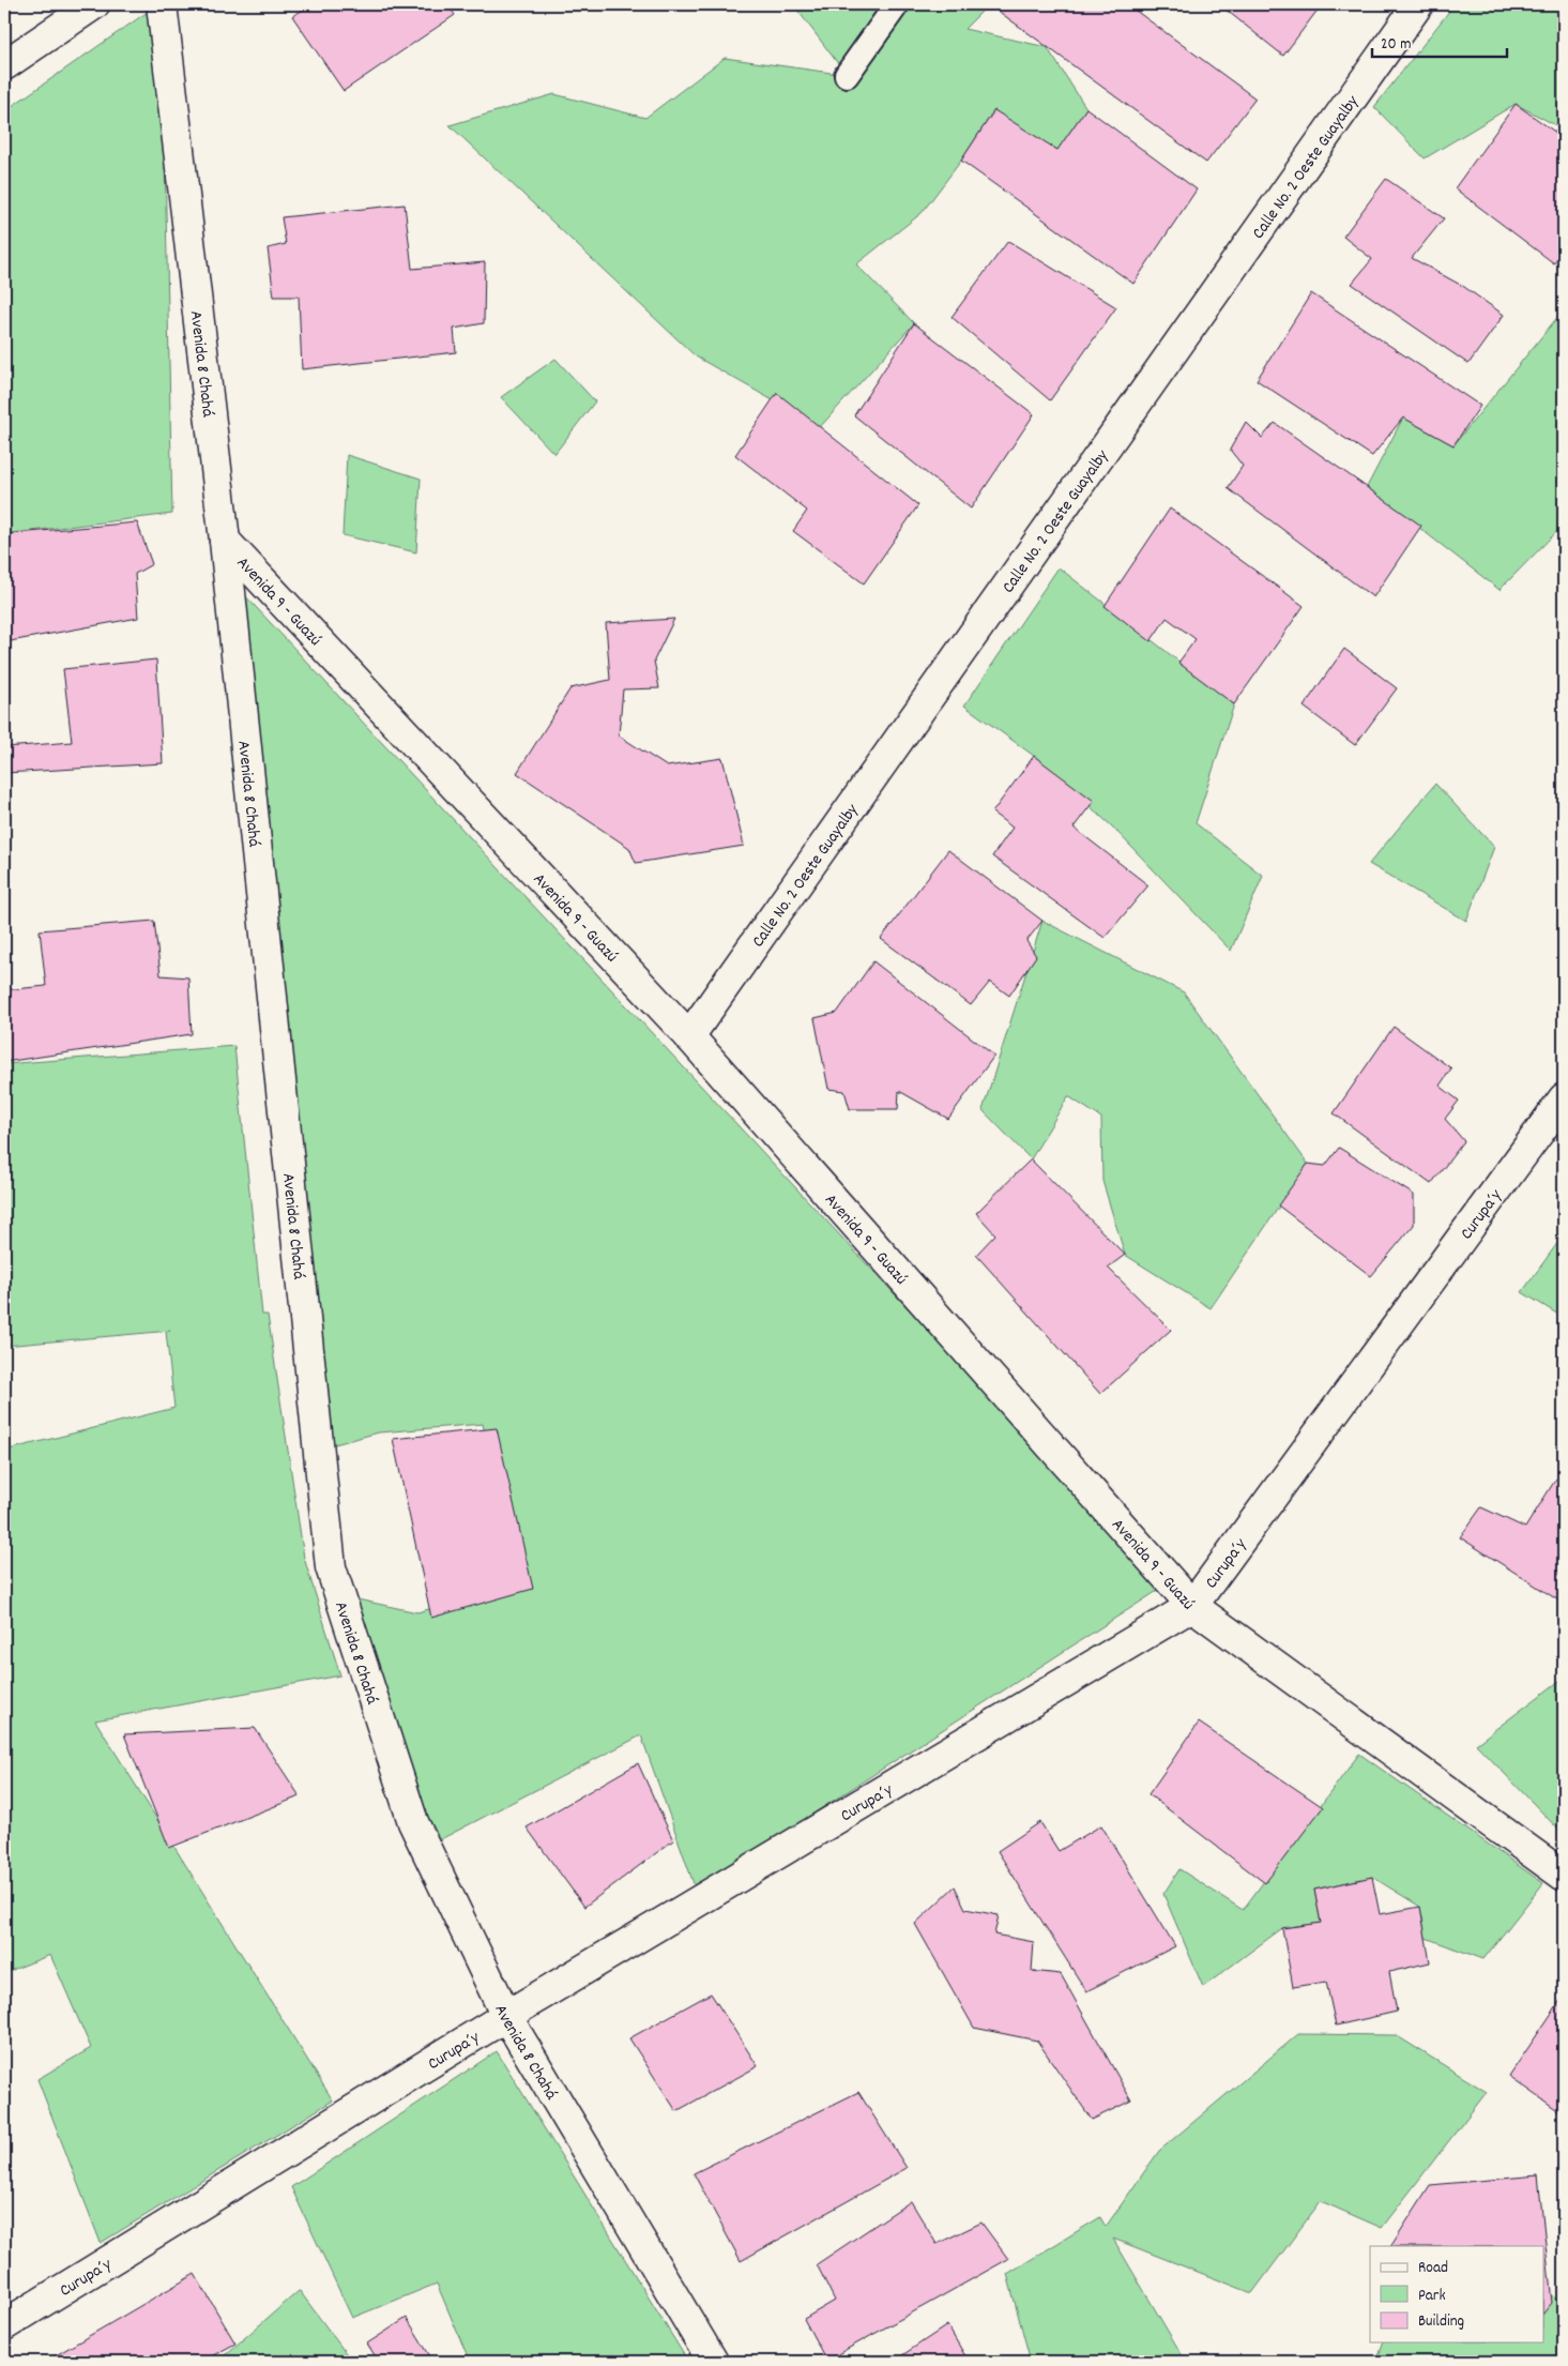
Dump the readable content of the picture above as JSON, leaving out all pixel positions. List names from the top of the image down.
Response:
{
  "streets": {
    "street": [
      "Calle No. 2 Oeste Guayalby",
      "Avenida 8 Chahá",
      "Avenida 9 - Guazú",
      "Curupa´y"
    ]
  },
  "crossings": [
    ["Calle No. 2 Oeste Guayalby", "Avenida 9 - Guazú"],
    ["Avenida 8 Chahá", "Avenida 9 - Guazú"],
    ["Avenida 8 Chahá", "Curupa´y"],
    ["Avenida 9 - Guazú", "Curupa´y"]
  ],
  "legend": ["Road", "Park", "Building"],
  "scale_bar": "20 m"
}
